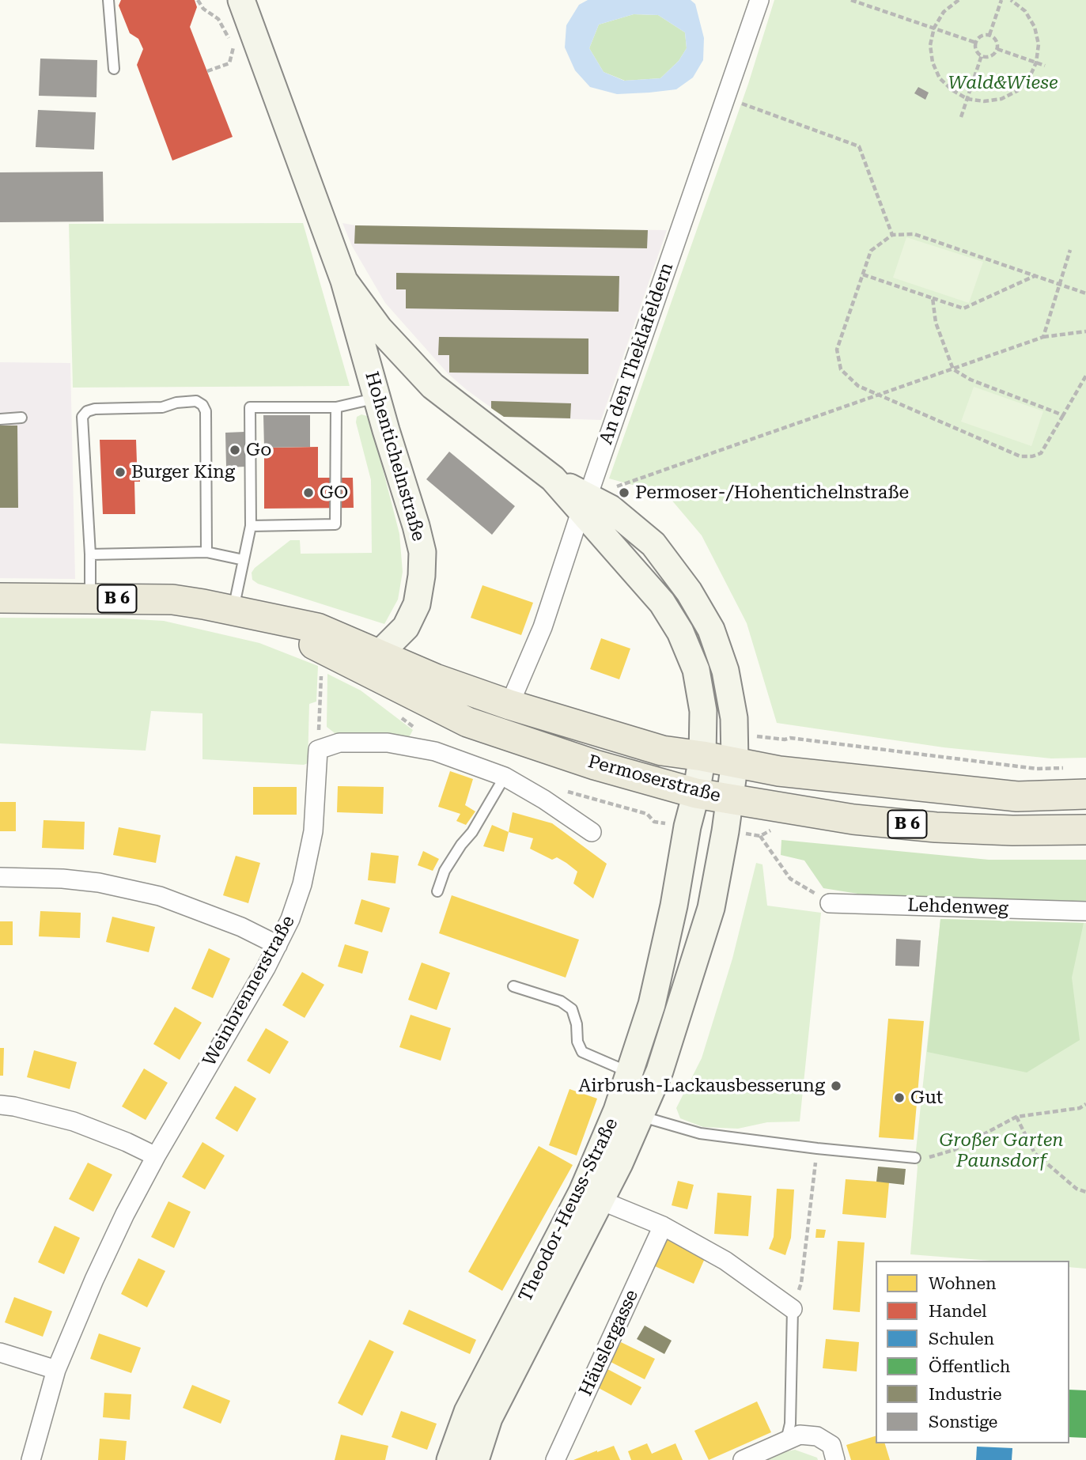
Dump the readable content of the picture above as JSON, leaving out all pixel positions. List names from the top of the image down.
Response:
{
  "streets": {
    "main road": [
      "Hohentichelnstraße",
      "B 6",
      "Permoserstraße",
      "Theodor-Heuss-Straße"
    ],
    "street": [
      "An den Theklafeldern",
      "Lehdenweg",
      "Weinbrennerstraße",
      "Häuslergasse"
    ]
  },
  "crossings": [
    ["An den Theklafeldern", "Hohentichelnstraße"],
    ["An den Theklafeldern", "Permoserstraße"],
    ["Hohentichelnstraße", "Permoserstraße"],
    ["Hohentichelnstraße", "Theodor-Heuss-Straße"],
    ["Permoserstraße", "Theodor-Heuss-Straße"]
  ],
  "parks": ["Wald&Wiese", "Großer Garten Paunsdorf"],
  "places": [
    "Go",
    "Burger King",
    "GO",
    "Permoser-/Hohentichelnstraße",
    "Airbrush-Lackausbesserung",
    "Gut"
  ],
  "legend": [
    "Wohnen",
    "Handel",
    "Schulen",
    "Öffentlich",
    "Industrie",
    "Sonstige"
  ]
}
